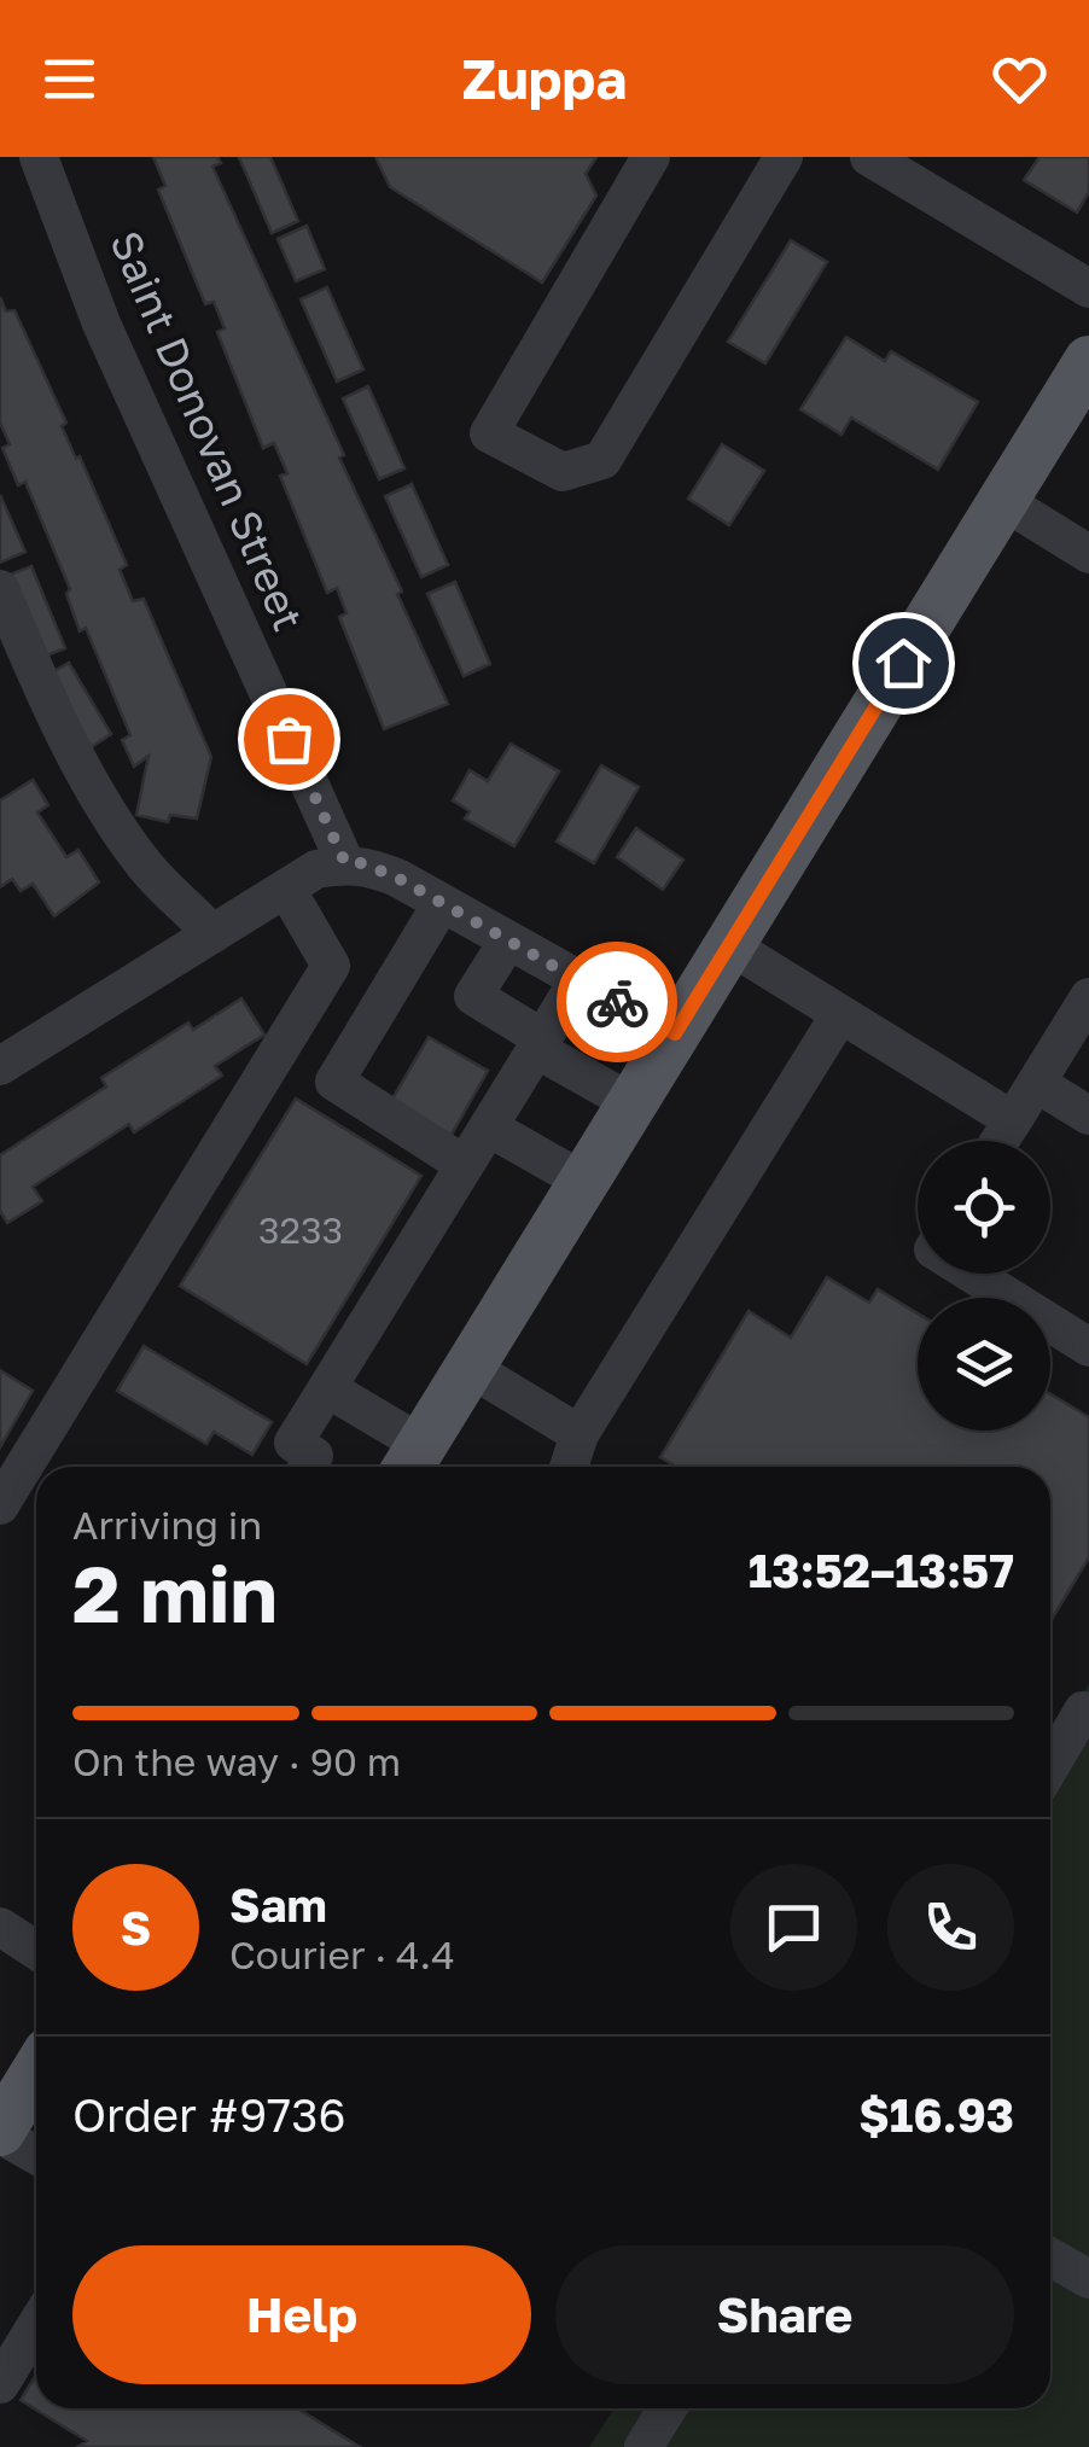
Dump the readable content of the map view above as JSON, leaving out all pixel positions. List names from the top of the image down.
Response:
{
  "streets": {
    "street": ["Saint Donovan Street"]
  },
  "house_numbers": ["3233"],
  "page": {
    "header": "Zuppa",
    "heading": ["2 min", "Arriving in", "13:52–13:57"],
    "panel": [
      "Sam",
      "Courier · 4.4",
      "Order #9736",
      "$16.93"
    ],
    "bar": "On the way · 90 m",
    "round": "S",
    "buttons": ["Help", "Share"]
  }
}
